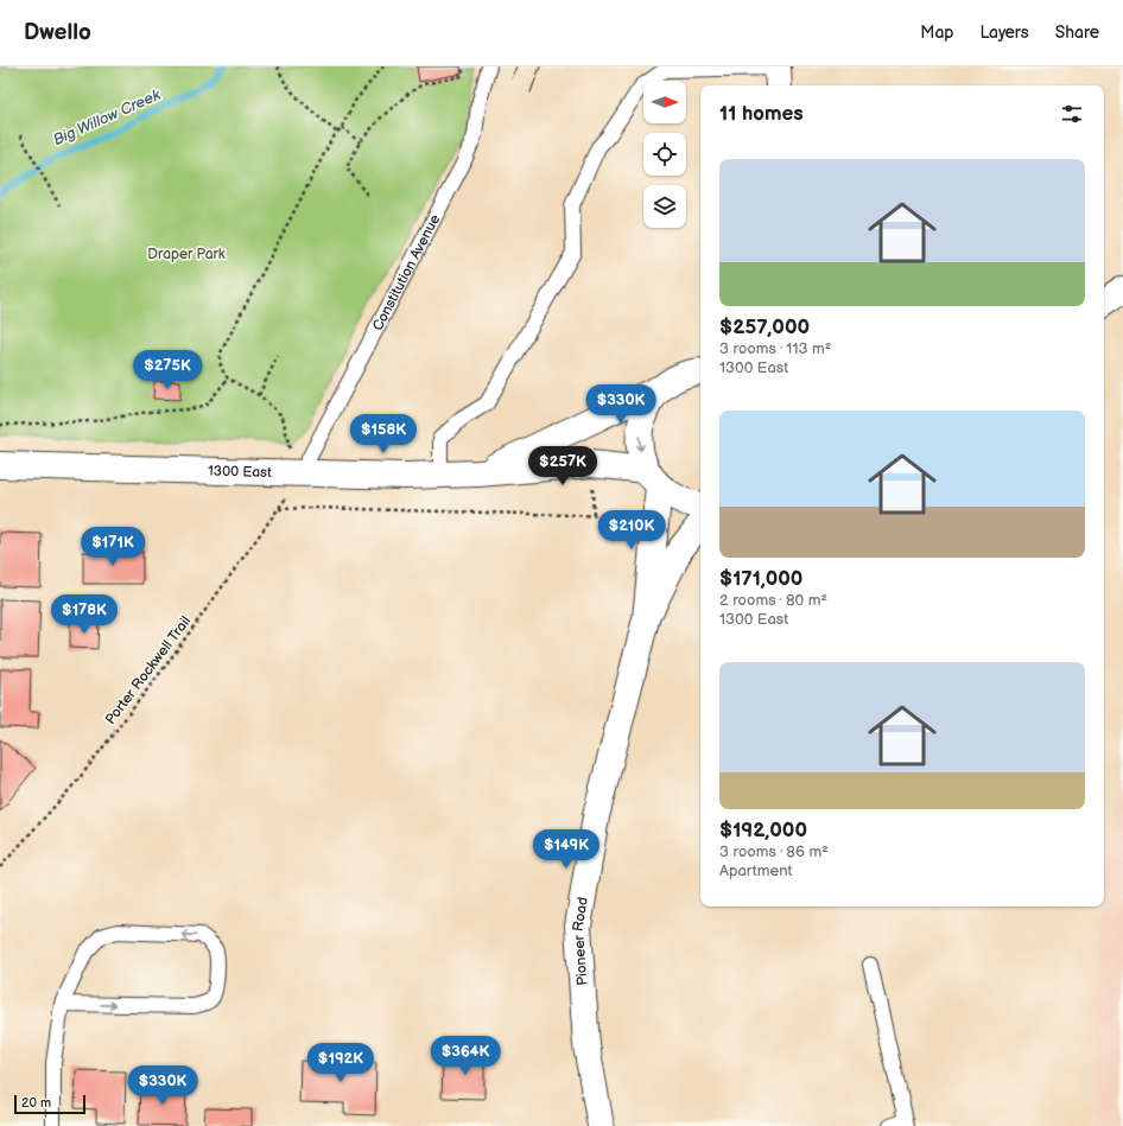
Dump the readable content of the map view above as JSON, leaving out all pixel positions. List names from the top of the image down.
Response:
{
  "streets": {
    "main road": ["1300 East", "Pioneer Road"],
    "lane": ["Constitution Avenue"],
    "path": ["Porter Rockwell Trail"]
  },
  "crossings": [
    ["Constitution Avenue", "1300 East"],
    ["Constitution Avenue", "Porter Rockwell Trail"],
    ["1300 East", "Porter Rockwell Trail"],
    ["1300 East", "Pioneer Road"]
  ],
  "water": ["Big Willow Creek"],
  "parks": ["Draper Park"],
  "scale_bar": "20 m",
  "north": "right",
  "page": {
    "header": "Dwello",
    "nav": ["Map", "Layers", "Share"],
    "heading": "11 homes",
    "list": [
      {
        "name": "$257,000",
        "note": "3 rooms · 113 m² · 1300 East"
      },
      {
        "name": "$171,000",
        "note": "2 rooms · 80 m² · 1300 East"
      },
      {
        "name": "$192,000",
        "note": "3 rooms · 86 m² · Apartment"
      }
    ],
    "price": [
      "$275K",
      "$330K",
      "$158K",
      "$257K",
      "$210K",
      "$171K",
      "$178K",
      "$149K",
      "$364K",
      "$192K",
      "$330K"
    ],
    "scale": "20 m"
  }
}
